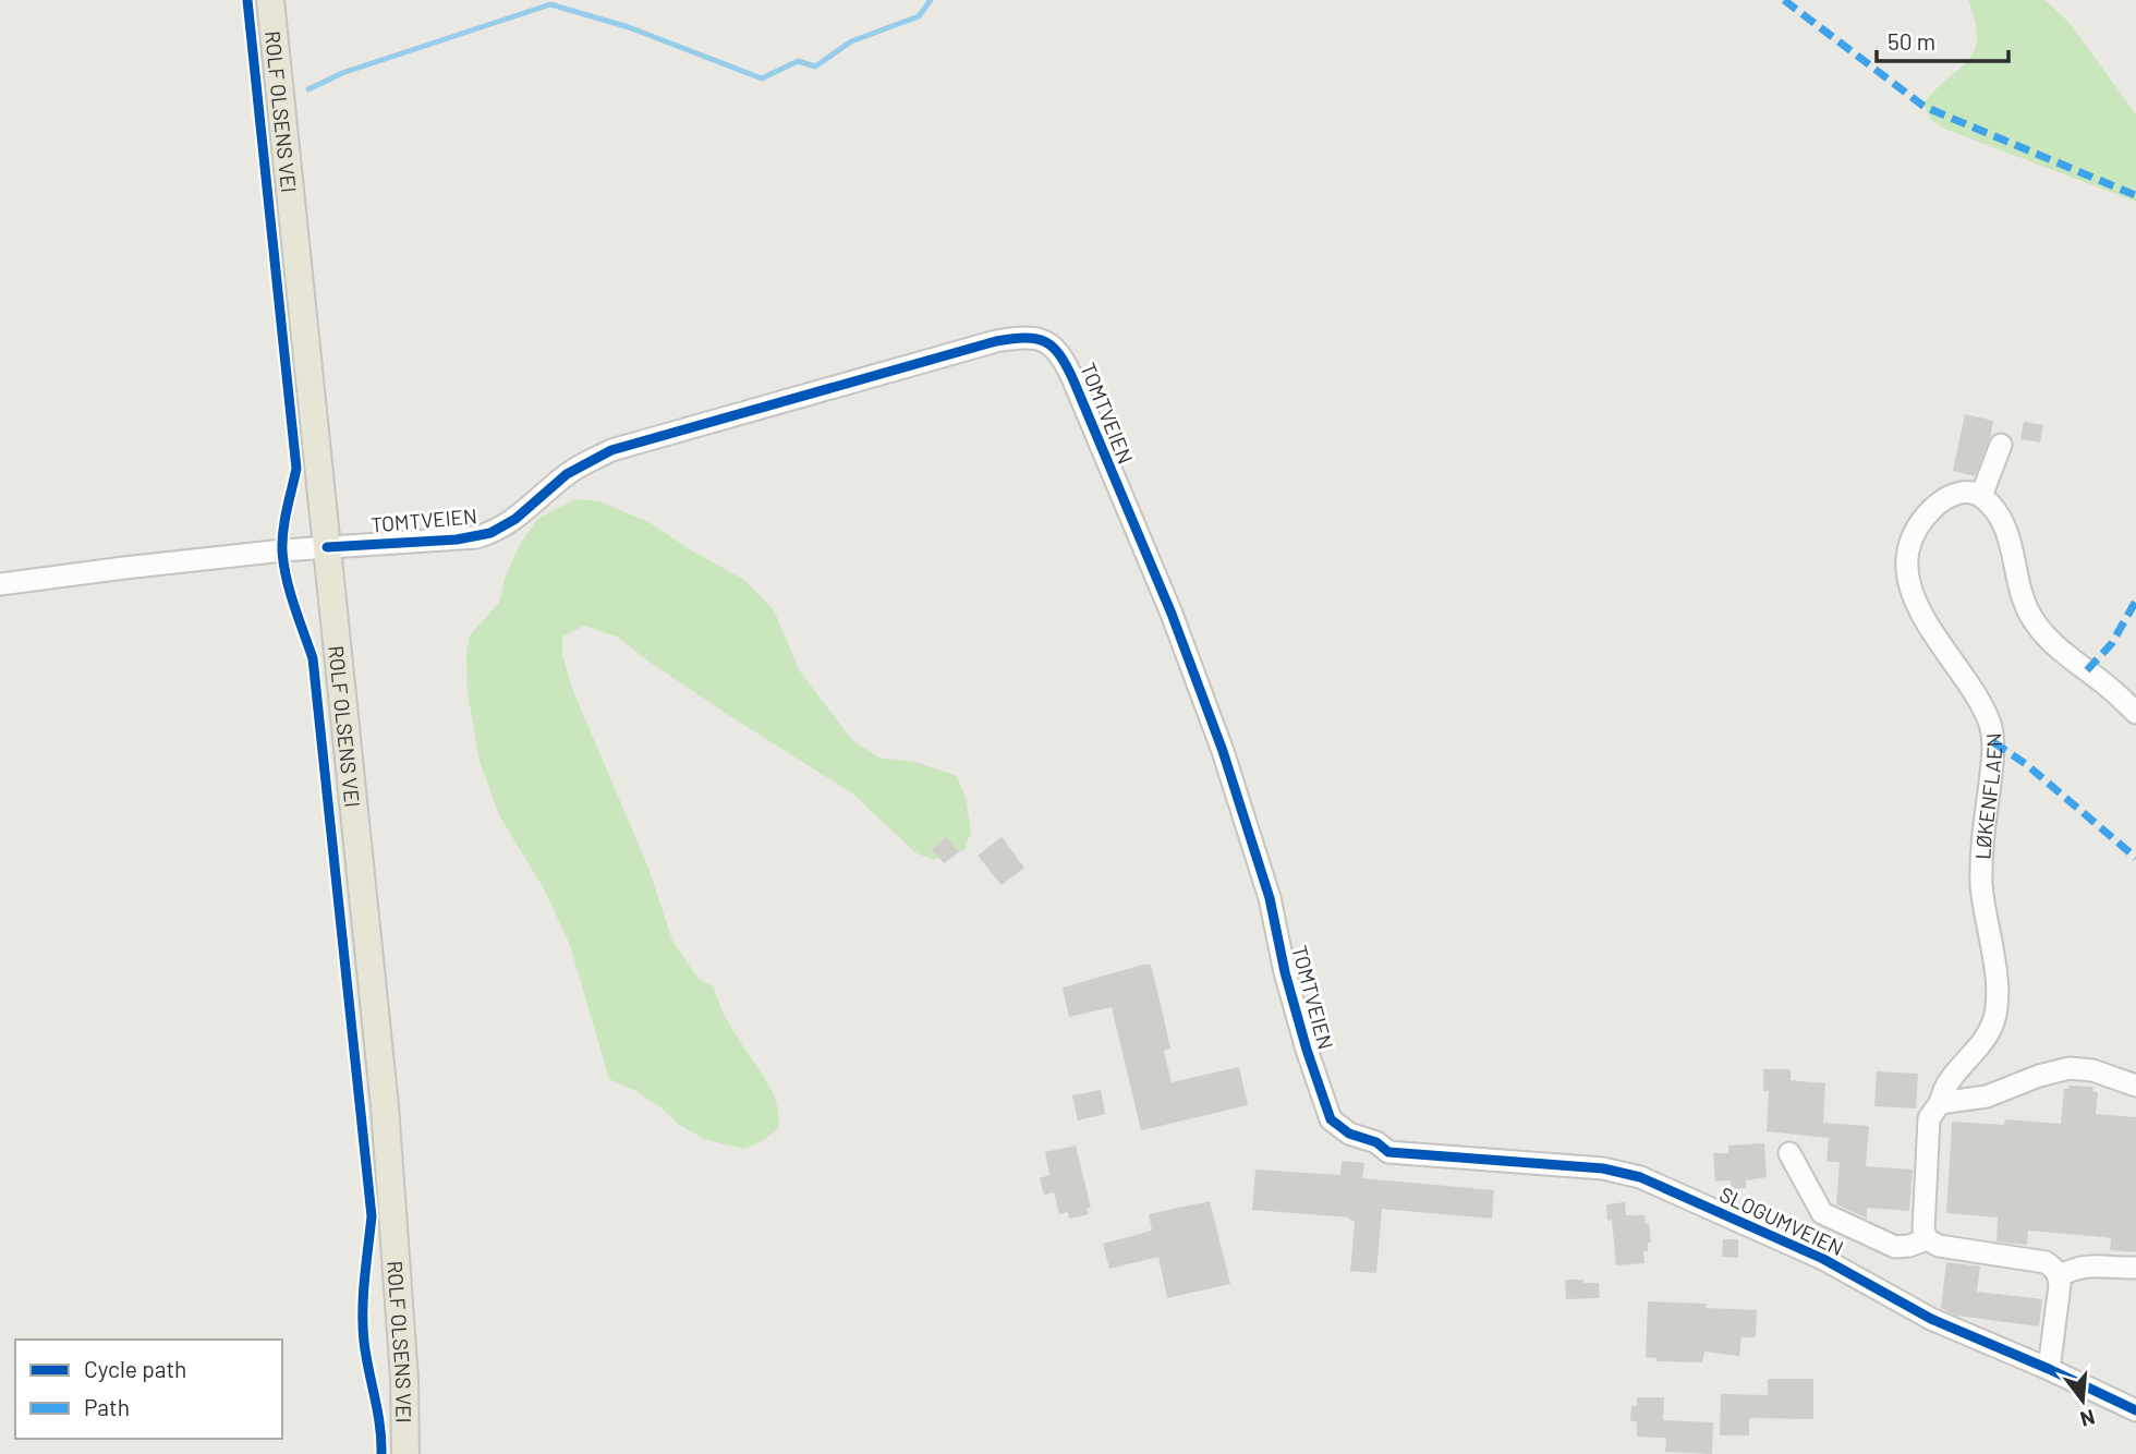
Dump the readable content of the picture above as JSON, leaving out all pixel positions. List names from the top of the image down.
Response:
{
  "streets": {
    "main road": ["ROLF OLSENS VEI"],
    "street": ["TOMTVEIEN", "LØKENFLAEN", "SLOGUMVEIEN"]
  },
  "crossings": [
    ["ROLF OLSENS VEI", "TOMTVEIEN"],
    ["TOMTVEIEN", "SLOGUMVEIEN"]
  ],
  "legend": ["Cycle path", "Path"],
  "scale_bar": "50 m",
  "north": "bottom"
}
